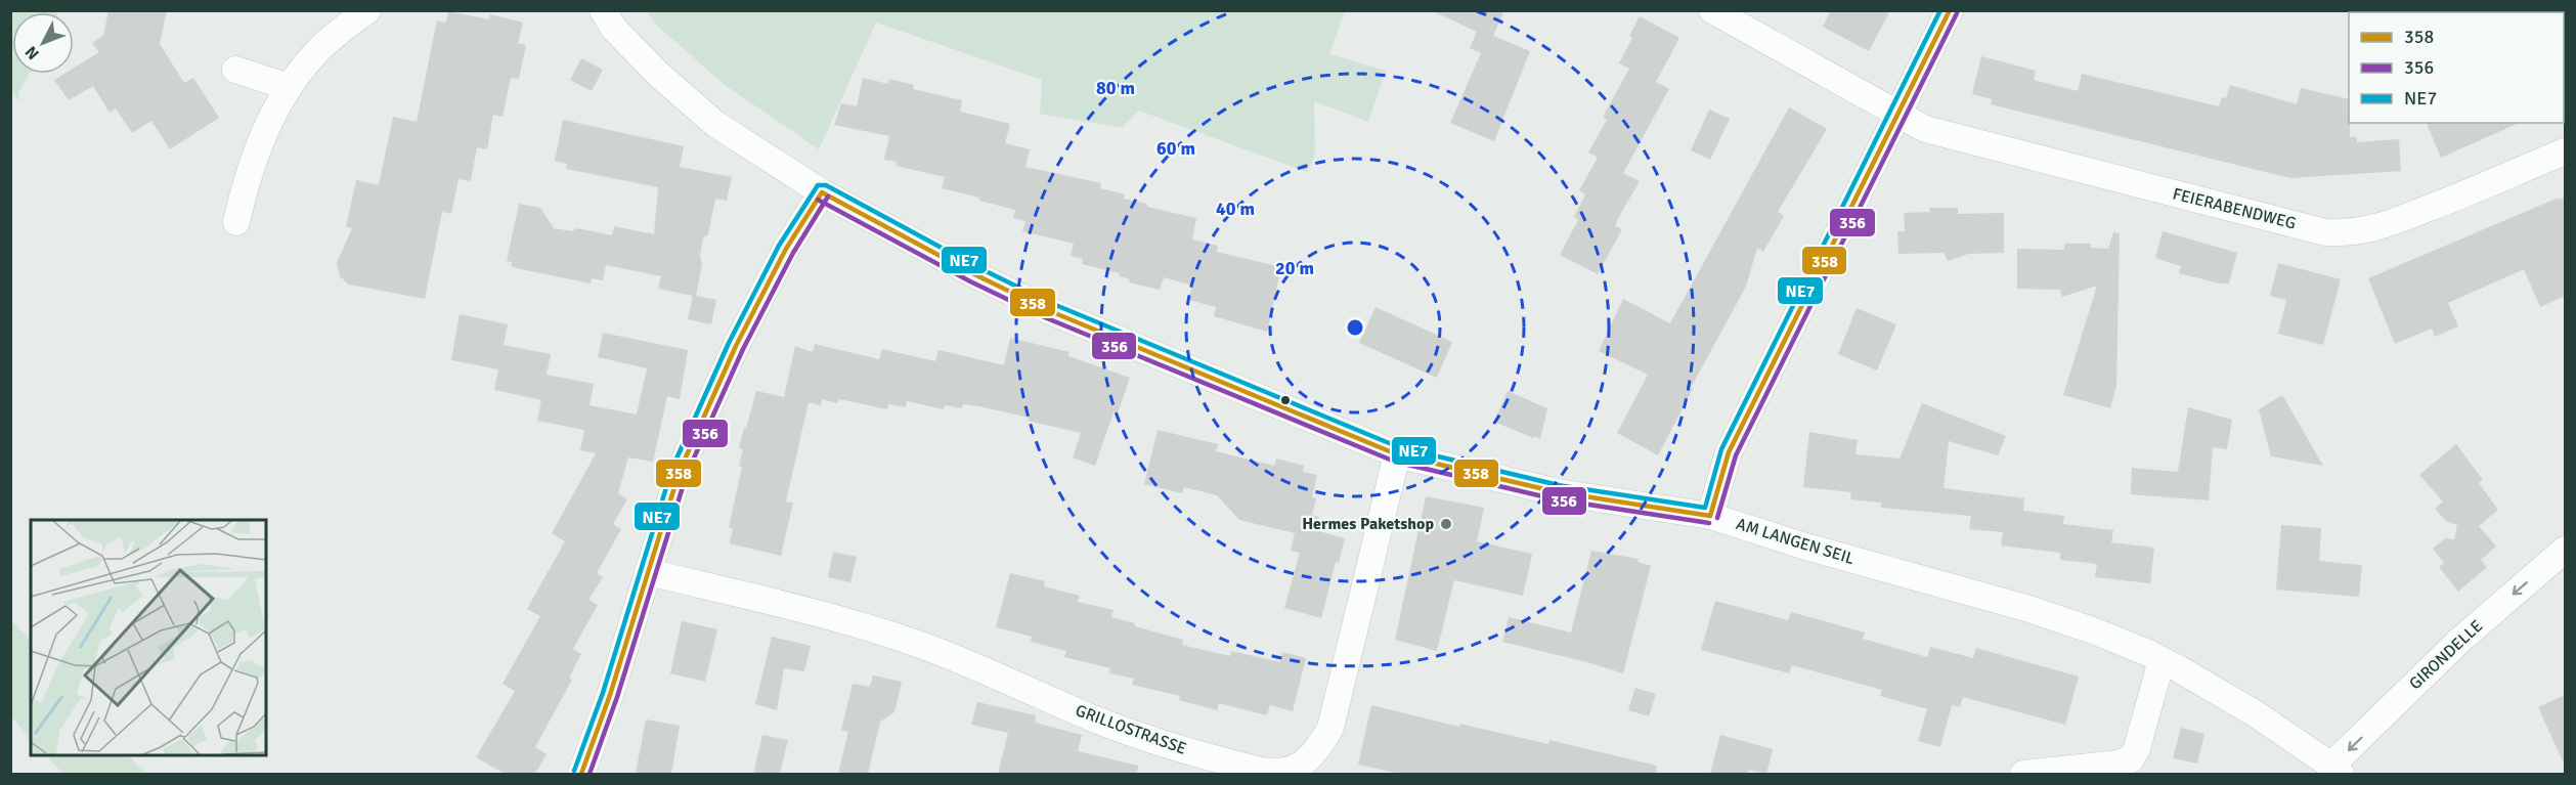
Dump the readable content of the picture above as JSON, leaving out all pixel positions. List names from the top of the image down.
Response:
{
  "streets": {
    "street": [
      "FEIERABENDWEG",
      "AM LANGEN SEIL",
      "GIRONDELLE",
      "GRILLOSTRASSE"
    ]
  },
  "crossings": [
    ["AM LANGEN SEIL", "GIRONDELLE"],
    ["AM LANGEN SEIL", "GRILLOSTRASSE"]
  ],
  "one_way": ["GIRONDELLE"],
  "places": ["Hermes Paketshop"],
  "lines": ["transit line 358", "transit line NE7", "transit line 356"],
  "legend": ["358", "356", "NE7"],
  "north": "bottom left",
  "rings": [
    "80 m",
    "60 m",
    "40 m",
    "20 m"
  ]
}
